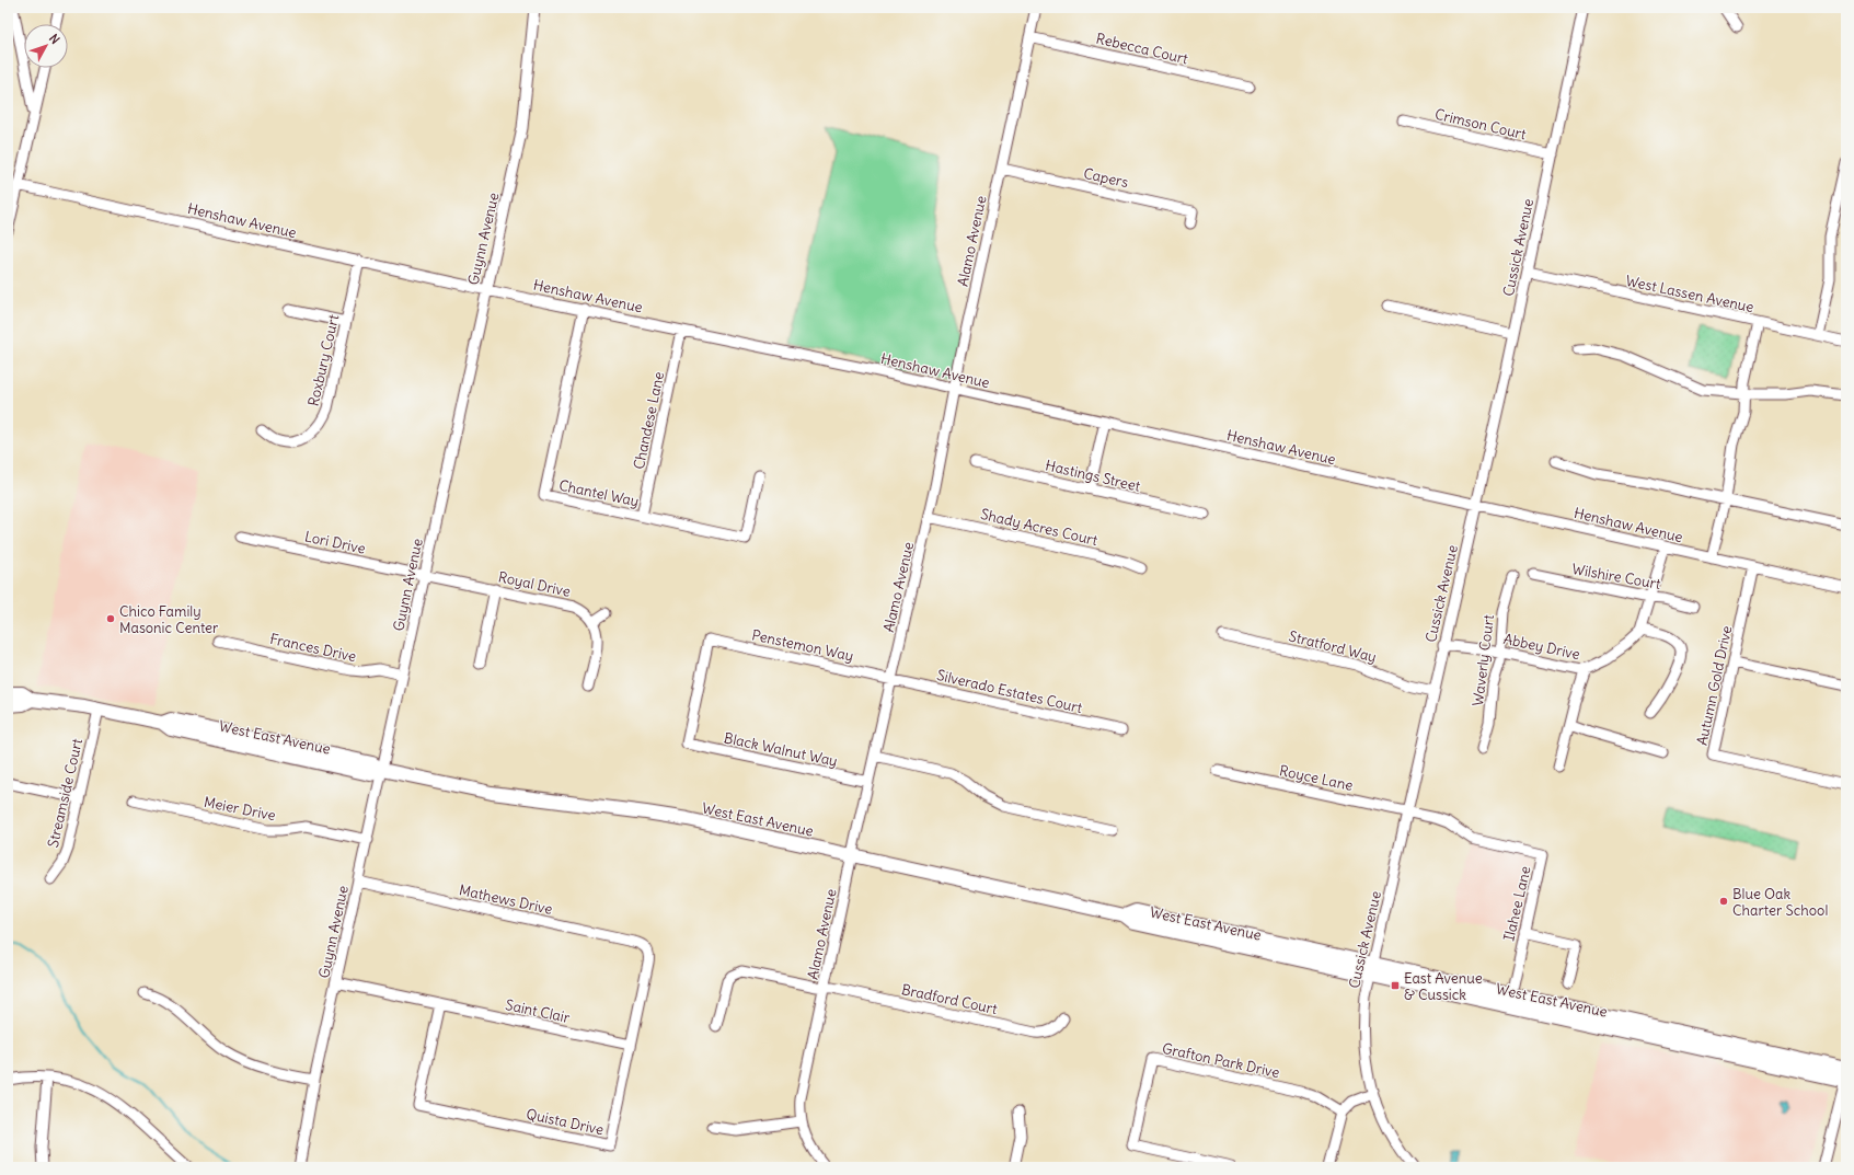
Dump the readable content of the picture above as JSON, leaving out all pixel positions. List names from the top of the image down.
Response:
{
  "streets": {
    "main road": ["West East Avenue"],
    "street": [
      "Rebecca Court",
      "Crimson Court",
      "Capers",
      "Henshaw Avenue",
      "Guynn Avenue",
      "Alamo Avenue",
      "Cussick Avenue",
      "West Lassen Avenue",
      "Roxbury Court",
      "Chandese Lane",
      "Hastings Street",
      "Chantel Way",
      "Shady Acres Court",
      "Lori Drive",
      "Wilshire Court",
      "Royal Drive",
      "Penstemon Way",
      "Stratford Way",
      "Abbey Drive",
      "Frances Drive",
      "Waverly Court",
      "Autumn Gold Drive",
      "Silverado Estates Court",
      "Black Walnut Way",
      "Royce Lane",
      "Streamside Court",
      "Meier Drive",
      "Mathews Drive",
      "Ilahee Lane",
      "Bradford Court",
      "Saint Clair",
      "Grafton Park Drive",
      "Quista Drive"
    ]
  },
  "crossings": [
    ["Rebecca Court", "Alamo Avenue"],
    ["Crimson Court", "Cussick Avenue"],
    ["Capers", "Alamo Avenue"],
    ["Henshaw Avenue", "Guynn Avenue"],
    ["Henshaw Avenue", "Alamo Avenue"],
    ["Henshaw Avenue", "Cussick Avenue"],
    ["Henshaw Avenue", "Roxbury Court"],
    ["Henshaw Avenue", "Chandese Lane"],
    ["Henshaw Avenue", "Chantel Way"],
    ["Henshaw Avenue", "Abbey Drive"],
    ["Henshaw Avenue", "Autumn Gold Drive"],
    ["Guynn Avenue", "Lori Drive"],
    ["Guynn Avenue", "Royal Drive"],
    ["Guynn Avenue", "Frances Drive"],
    ["Guynn Avenue", "West East Avenue"],
    ["Guynn Avenue", "Meier Drive"],
    ["Guynn Avenue", "Mathews Drive"],
    ["Guynn Avenue", "Saint Clair"],
    ["Alamo Avenue", "Shady Acres Court"],
    ["Alamo Avenue", "Penstemon Way"],
    ["Alamo Avenue", "Silverado Estates Court"],
    ["Alamo Avenue", "West East Avenue"],
    ["Alamo Avenue", "Black Walnut Way"],
    ["Alamo Avenue", "Bradford Court"],
    ["Cussick Avenue", "West Lassen Avenue"],
    ["Cussick Avenue", "Stratford Way"],
    ["Cussick Avenue", "Abbey Drive"],
    ["Cussick Avenue", "West East Avenue"],
    ["Cussick Avenue", "Royce Lane"],
    ["Cussick Avenue", "Ilahee Lane"],
    ["Chandese Lane", "Chantel Way"],
    ["Lori Drive", "Royal Drive"],
    ["Wilshire Court", "Abbey Drive"],
    ["Penstemon Way", "Silverado Estates Court"],
    ["Penstemon Way", "Black Walnut Way"],
    ["Abbey Drive", "Waverly Court"],
    ["West East Avenue", "Streamside Court"],
    ["West East Avenue", "Ilahee Lane"],
    ["Royce Lane", "Ilahee Lane"],
    ["Mathews Drive", "Quista Drive"],
    ["Saint Clair", "Quista Drive"]
  ],
  "places": {
    "other": ["Chico Family Masonic Center", "Blue Oak Charter School"],
    "transit": ["East Avenue & Cussick"]
  },
  "north": "top right"
}
